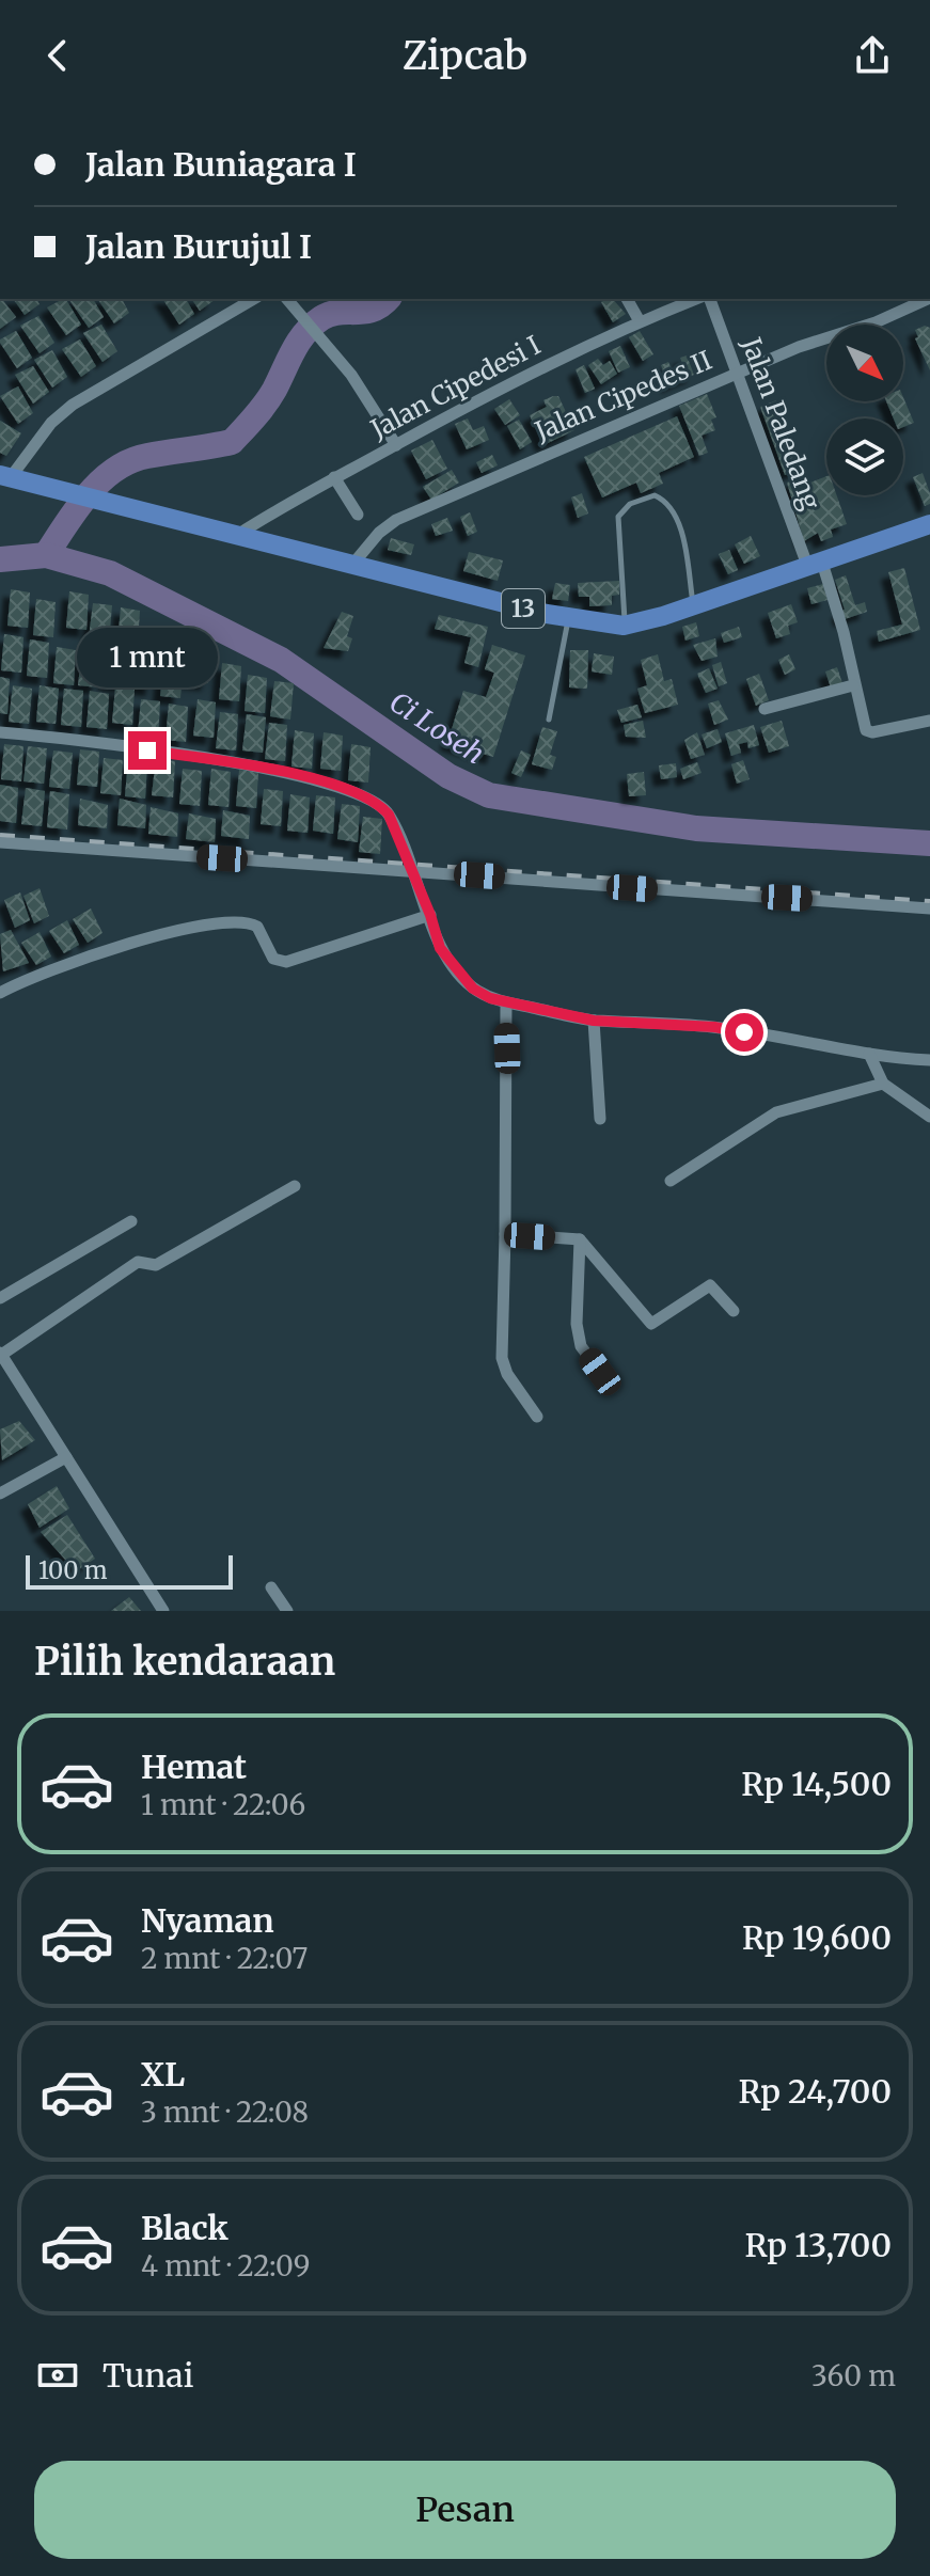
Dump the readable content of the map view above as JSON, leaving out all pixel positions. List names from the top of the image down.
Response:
{
  "streets": {
    "highway": ["13"],
    "street": ["Jalan Cipedesi I", "Jalan Cipedes II", "Jalan Paledang"]
  },
  "crossings": [
    ["Jalan Cipedesi I", "13"],
    ["Jalan Cipedes II", "Jalan Paledang"],
    ["Jalan Cipedes II", "13"],
    ["Jalan Paledang", "13"]
  ],
  "water": ["Ci Loseh"],
  "scale_bar": "100 m",
  "north": "bottom right",
  "page": {
    "header": "Zipcab",
    "banner": ["Jalan Buniagara I", "Jalan Burujul I"],
    "bubble": "1 mnt",
    "scale": "100 m",
    "heading": "Pilih kendaraan",
    "list": [
      {
        "name": "Hemat",
        "note": "1 mnt · 22:06",
        "value": "Rp 14,500"
      },
      {
        "name": "Nyaman",
        "note": "2 mnt · 22:07",
        "value": "Rp 19,600"
      },
      {
        "name": "XL",
        "note": "3 mnt · 22:08",
        "value": "Rp 24,700"
      },
      {
        "name": "Black",
        "note": "4 mnt · 22:09",
        "value": "Rp 13,700"
      }
    ],
    "pay": ["Tunai", "360 m"],
    "buttons": "Pesan"
  }
}
